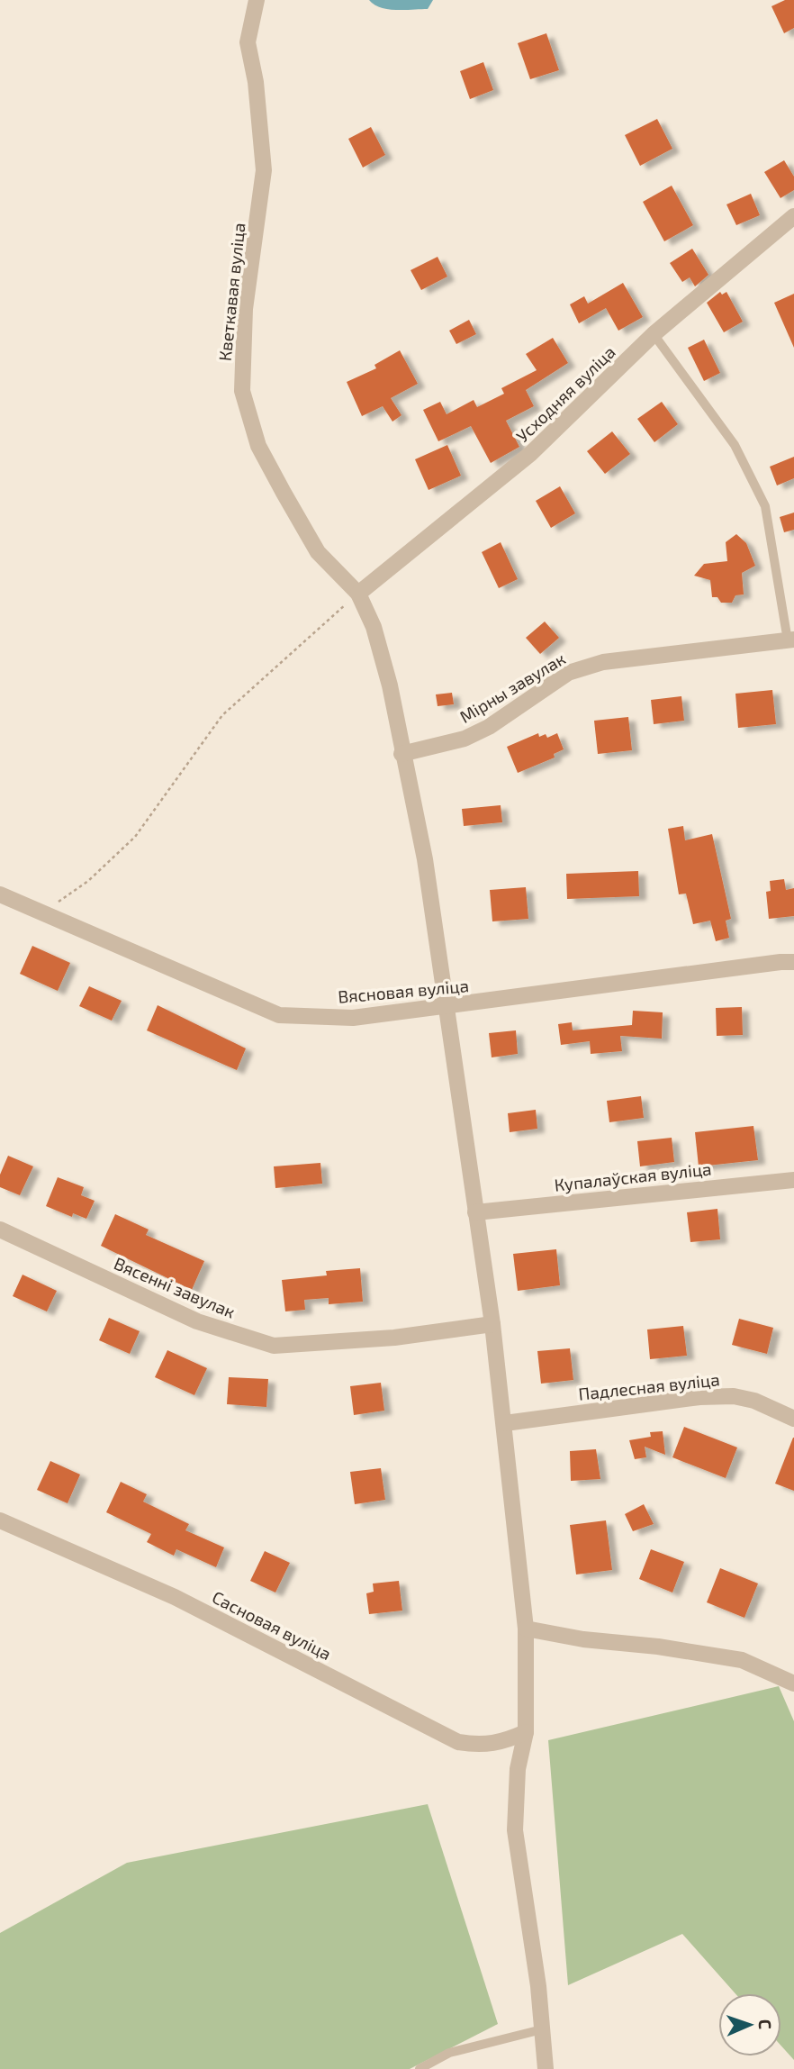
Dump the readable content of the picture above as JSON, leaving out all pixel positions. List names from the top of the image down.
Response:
{
  "streets": {
    "street": [
      "Кветкавая вуліца",
      "Усходняя вуліца",
      "Мірны завулак",
      "Вясновая вуліца",
      "Купалаўская вуліца",
      "Вясенні завулак",
      "Падлесная вуліца",
      "Сасновая вуліца"
    ]
  },
  "crossings": [
    ["Кветкавая вуліца", "Усходняя вуліца"],
    ["Кветкавая вуліца", "Мірны завулак"],
    ["Кветкавая вуліца", "Вясновая вуліца"],
    ["Кветкавая вуліца", "Купалаўская вуліца"],
    ["Кветкавая вуліца", "Вясенні завулак"],
    ["Кветкавая вуліца", "Падлесная вуліца"],
    ["Кветкавая вуліца", "Сасновая вуліца"]
  ],
  "north": "right"
}
